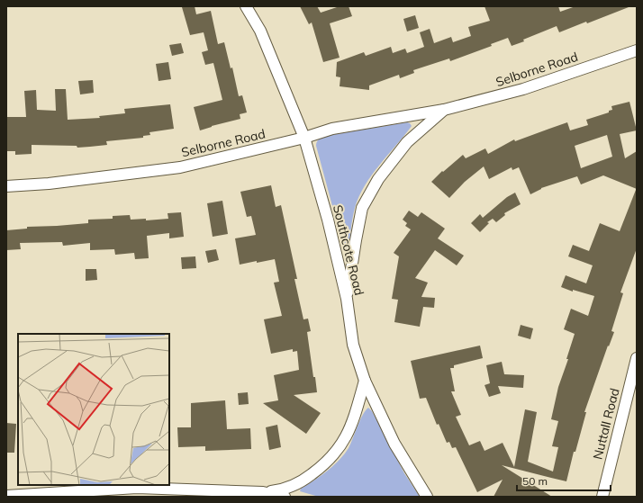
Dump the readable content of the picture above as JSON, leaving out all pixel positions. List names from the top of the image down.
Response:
{
  "streets": {
    "street": ["Selborne Road", "Southcote Road", "Nuttall Road"]
  },
  "crossings": [
    ["Selborne Road", "Southcote Road"]
  ],
  "scale_bar": "50 m"
}
